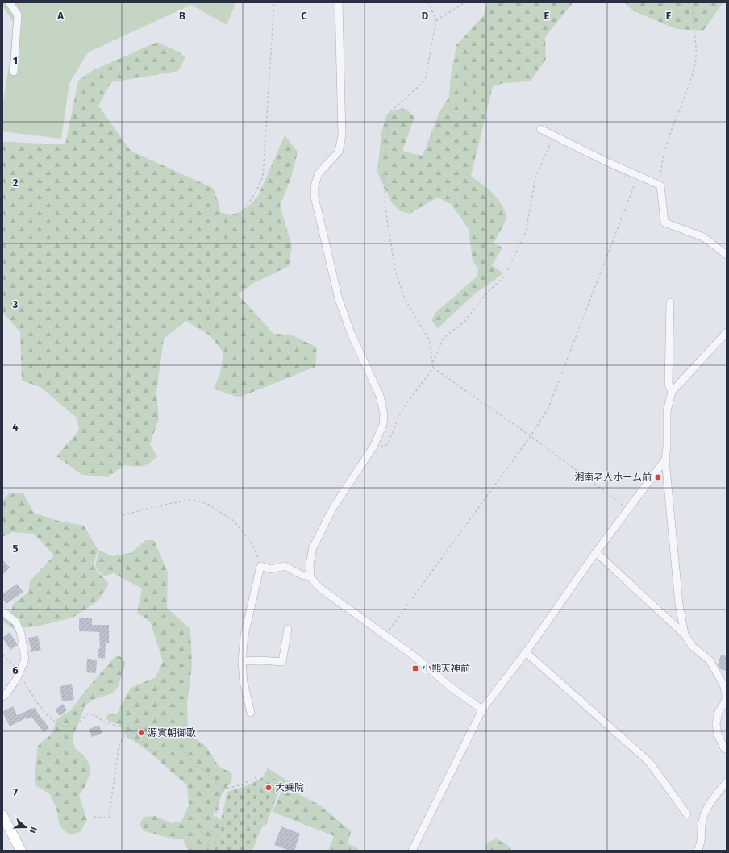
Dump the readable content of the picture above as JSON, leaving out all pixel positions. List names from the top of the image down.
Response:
{
  "places": {
    "transit": ["湘南老人ホーム前", "小熊天神前"],
    "other": ["源實朝御歌", "大乗院"]
  },
  "north": "right",
  "grid": {
    "columns": [
      "A",
      "B",
      "C",
      "D",
      "E",
      "F"
    ],
    "rows": [
      "1",
      "2",
      "3",
      "4",
      "5",
      "6",
      "7"
    ]
  }
}
